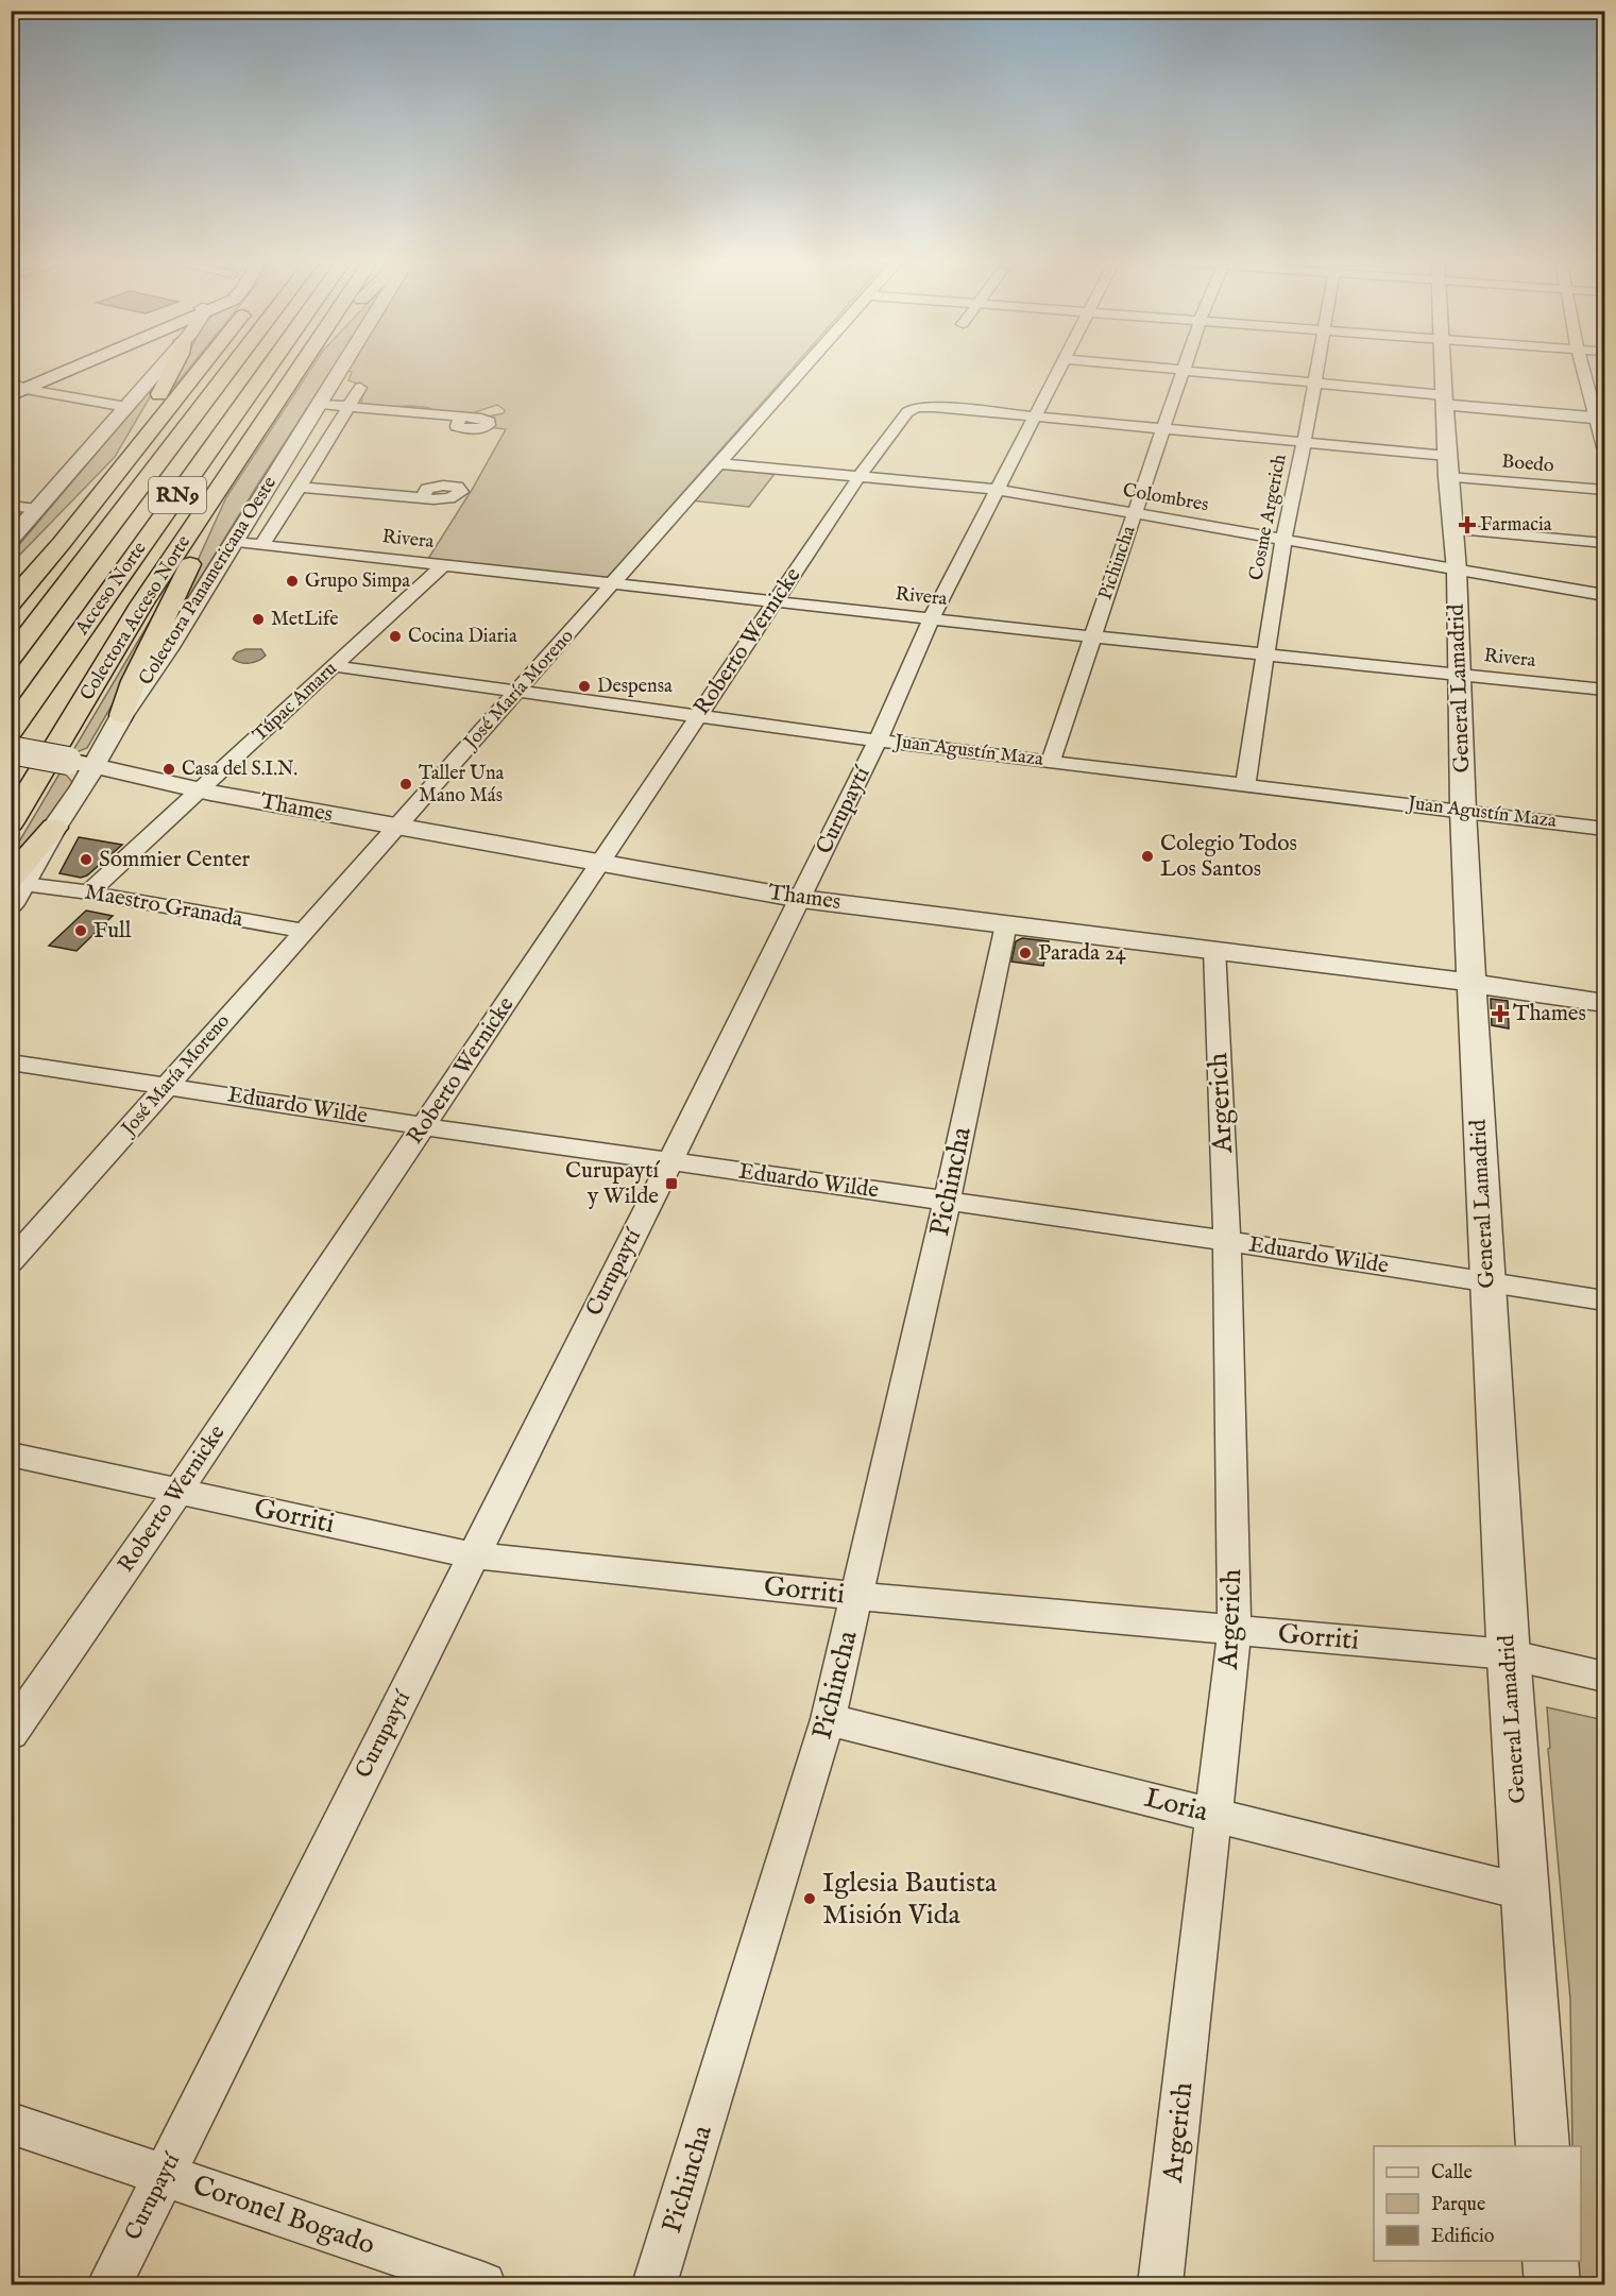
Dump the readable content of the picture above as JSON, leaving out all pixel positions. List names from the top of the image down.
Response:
{
  "streets": {
    "highway": ["RN9", "Acceso Norte", "Colectora Acceso Norte"],
    "main road": ["Thames"],
    "street": [
      "Boedo",
      "Colombres",
      "Cosme Argerich",
      "Rivera",
      "Pichincha",
      "Colectora Panamericana Oeste",
      "Roberto Wernicke",
      "General Lamadrid",
      "José María Moreno",
      "Túpac Amaru",
      "Juan Agustín Maza",
      "Curupaytí",
      "Maestro Granada",
      "Argerich",
      "Eduardo Wilde",
      "Gorriti",
      "Loria",
      "Coronel Bogado"
    ]
  },
  "crossings": [
    ["Boedo", "Cosme Argerich"],
    ["Boedo", "Pichincha"],
    ["Boedo", "Roberto Wernicke"],
    ["Boedo", "General Lamadrid"],
    ["Boedo", "Curupaytí"],
    ["Colombres", "Cosme Argerich"],
    ["Colombres", "Pichincha"],
    ["Colombres", "Roberto Wernicke"],
    ["Colombres", "General Lamadrid"],
    ["Colombres", "José María Moreno"],
    ["Colombres", "Curupaytí"],
    ["Cosme Argerich", "Rivera"],
    ["Cosme Argerich", "Juan Agustín Maza"],
    ["Rivera", "Pichincha"],
    ["Rivera", "Colectora Panamericana Oeste"],
    ["Rivera", "Roberto Wernicke"],
    ["Rivera", "General Lamadrid"],
    ["Rivera", "José María Moreno"],
    ["Rivera", "Túpac Amaru"],
    ["Rivera", "Curupaytí"],
    ["Pichincha", "Juan Agustín Maza"],
    ["Pichincha", "Thames"],
    ["Pichincha", "Eduardo Wilde"],
    ["Pichincha", "Gorriti"],
    ["Pichincha", "Loria"],
    ["Colectora Panamericana Oeste", "Thames"],
    ["Roberto Wernicke", "Juan Agustín Maza"],
    ["Roberto Wernicke", "Thames"],
    ["Roberto Wernicke", "Eduardo Wilde"],
    ["Roberto Wernicke", "Gorriti"],
    ["General Lamadrid", "Juan Agustín Maza"],
    ["General Lamadrid", "Thames"],
    ["General Lamadrid", "Eduardo Wilde"],
    ["General Lamadrid", "Gorriti"],
    ["General Lamadrid", "Loria"],
    ["José María Moreno", "Juan Agustín Maza"],
    ["José María Moreno", "Thames"],
    ["José María Moreno", "Maestro Granada"],
    ["José María Moreno", "Eduardo Wilde"],
    ["Túpac Amaru", "Juan Agustín Maza"],
    ["Túpac Amaru", "Thames"],
    ["Túpac Amaru", "Maestro Granada"],
    ["Juan Agustín Maza", "Curupaytí"],
    ["Thames", "Curupaytí"],
    ["Thames", "Argerich"],
    ["Curupaytí", "Eduardo Wilde"],
    ["Curupaytí", "Gorriti"],
    ["Curupaytí", "Coronel Bogado"],
    ["Argerich", "Eduardo Wilde"],
    ["Argerich", "Gorriti"],
    ["Argerich", "Loria"]
  ],
  "places": {
    "health": ["Farmacia", "Thames"],
    "other": [
      "Grupo Simpa",
      "MetLife",
      "Cocina Diaria",
      "Despensa",
      "Casa del S.I.N.",
      "Taller Una Mano Más",
      "Colegio Todos Los Santos",
      "Sommier Center",
      "Full",
      "Parada 24",
      "Iglesia Bautista Misión Vida"
    ],
    "transit": ["Curupaytí y Wilde"]
  },
  "legend": ["Calle", "Parque", "Edificio"]
}
